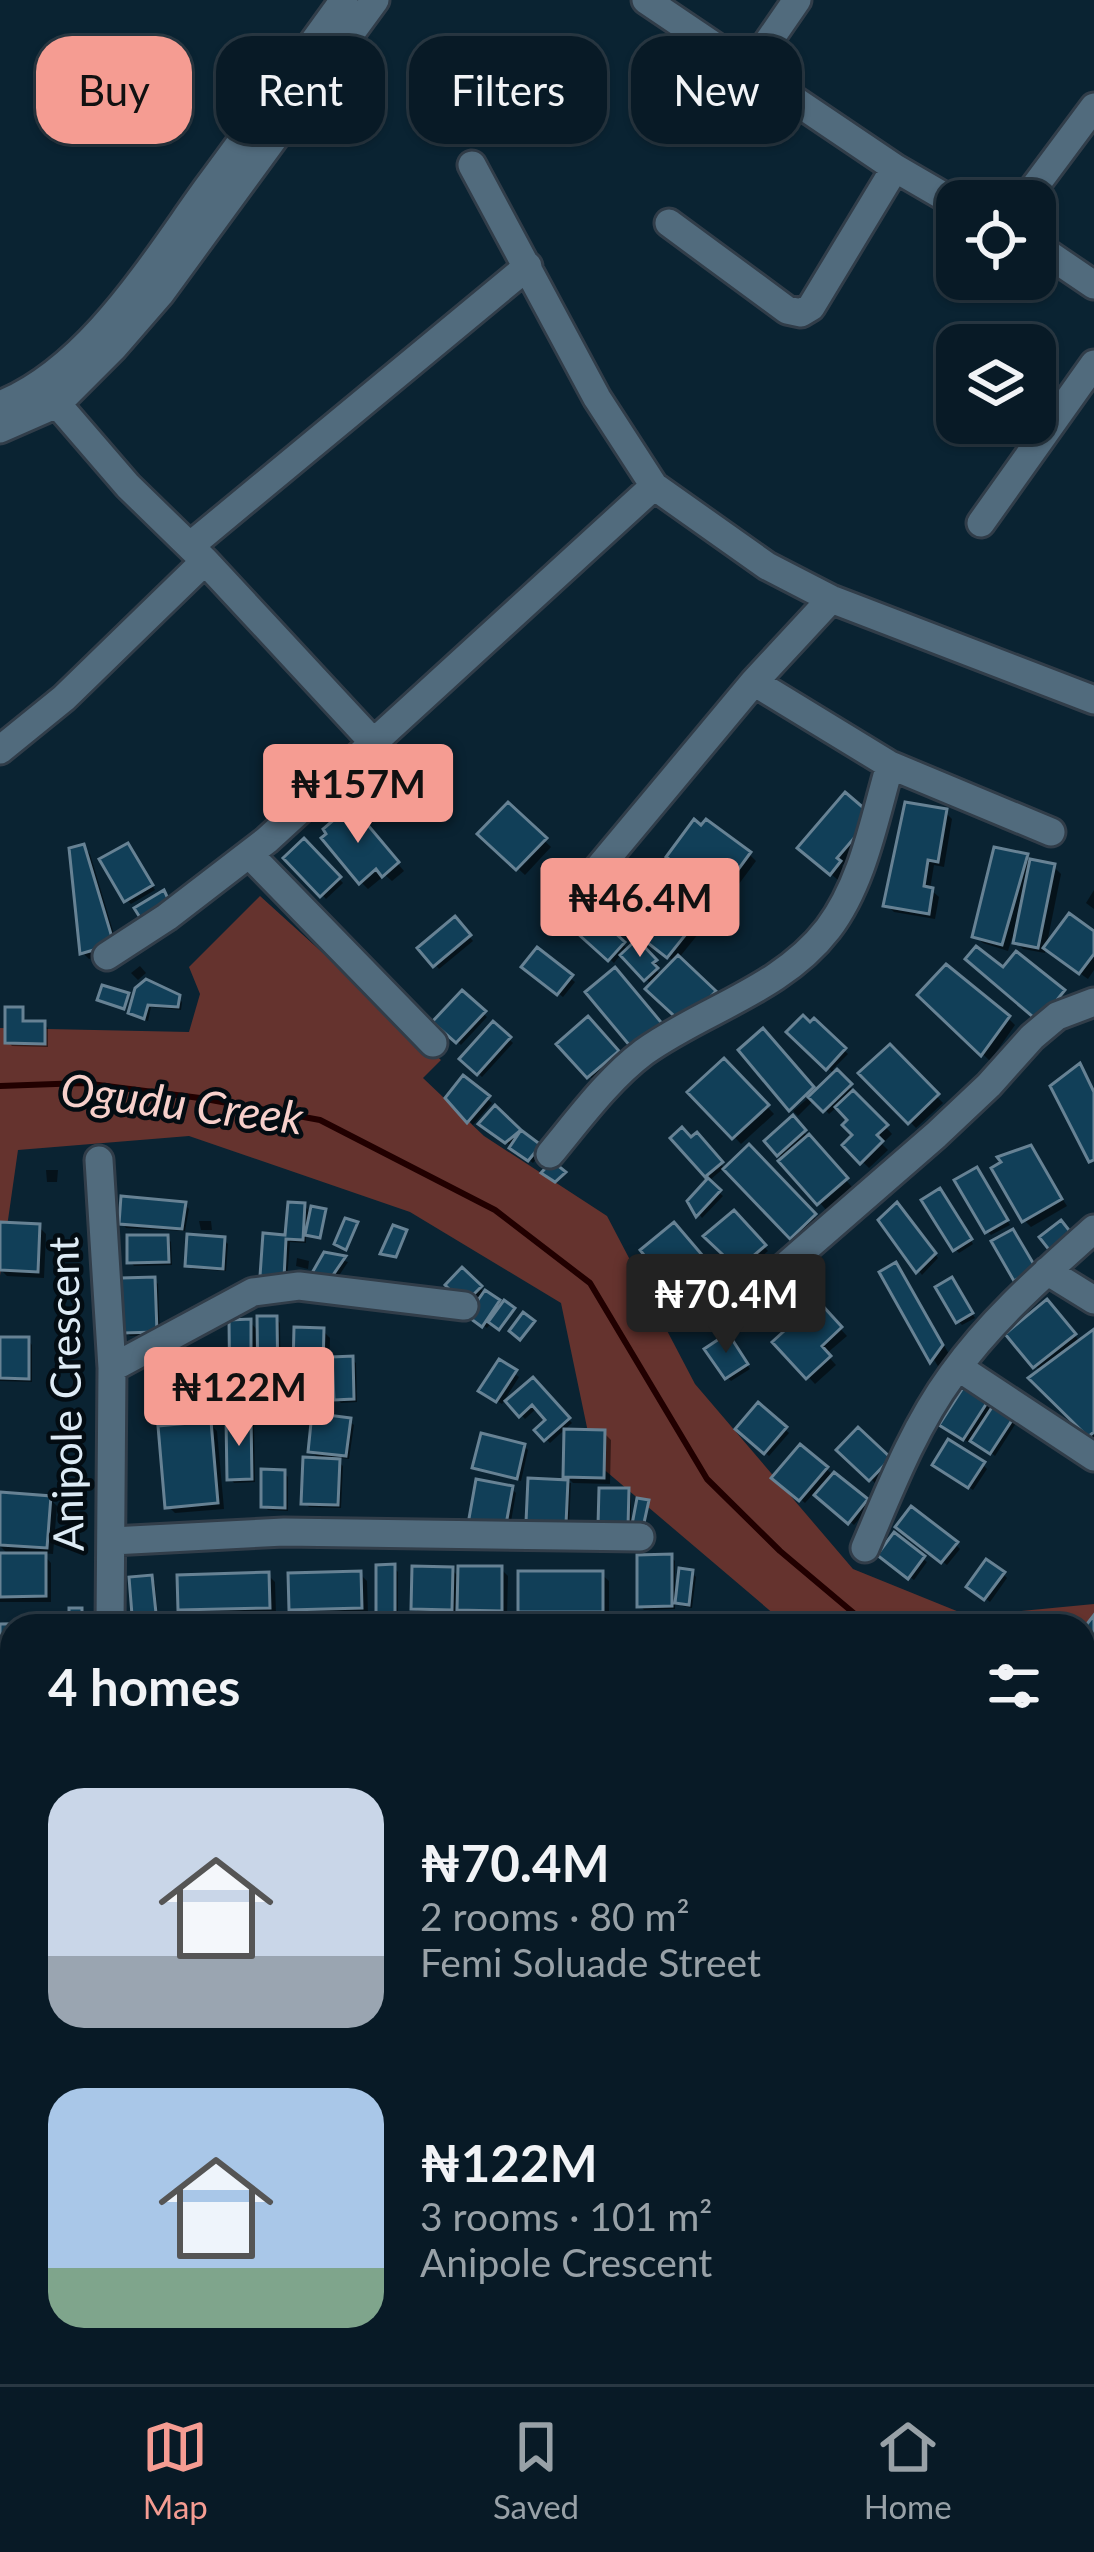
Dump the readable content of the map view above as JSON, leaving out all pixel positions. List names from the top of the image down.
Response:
{
  "streets": {
    "street": ["Anipole Crescent"]
  },
  "water": ["Ogudu Creek"],
  "page": {
    "chip": [
      "Buy",
      "Rent",
      "Filters",
      "New"
    ],
    "price": [
      "₦157M",
      "₦46.4M",
      "₦70.4M",
      "₦122M"
    ],
    "heading": "4 homes",
    "list": [
      {
        "name": "₦70.4M",
        "note": "2 rooms · 80 m² · Femi Soluade Street"
      },
      {
        "name": "₦122M",
        "note": "3 rooms · 101 m² · Anipole Crescent"
      }
    ],
    "tabs": ["Map", "Saved", "Home"]
  }
}
